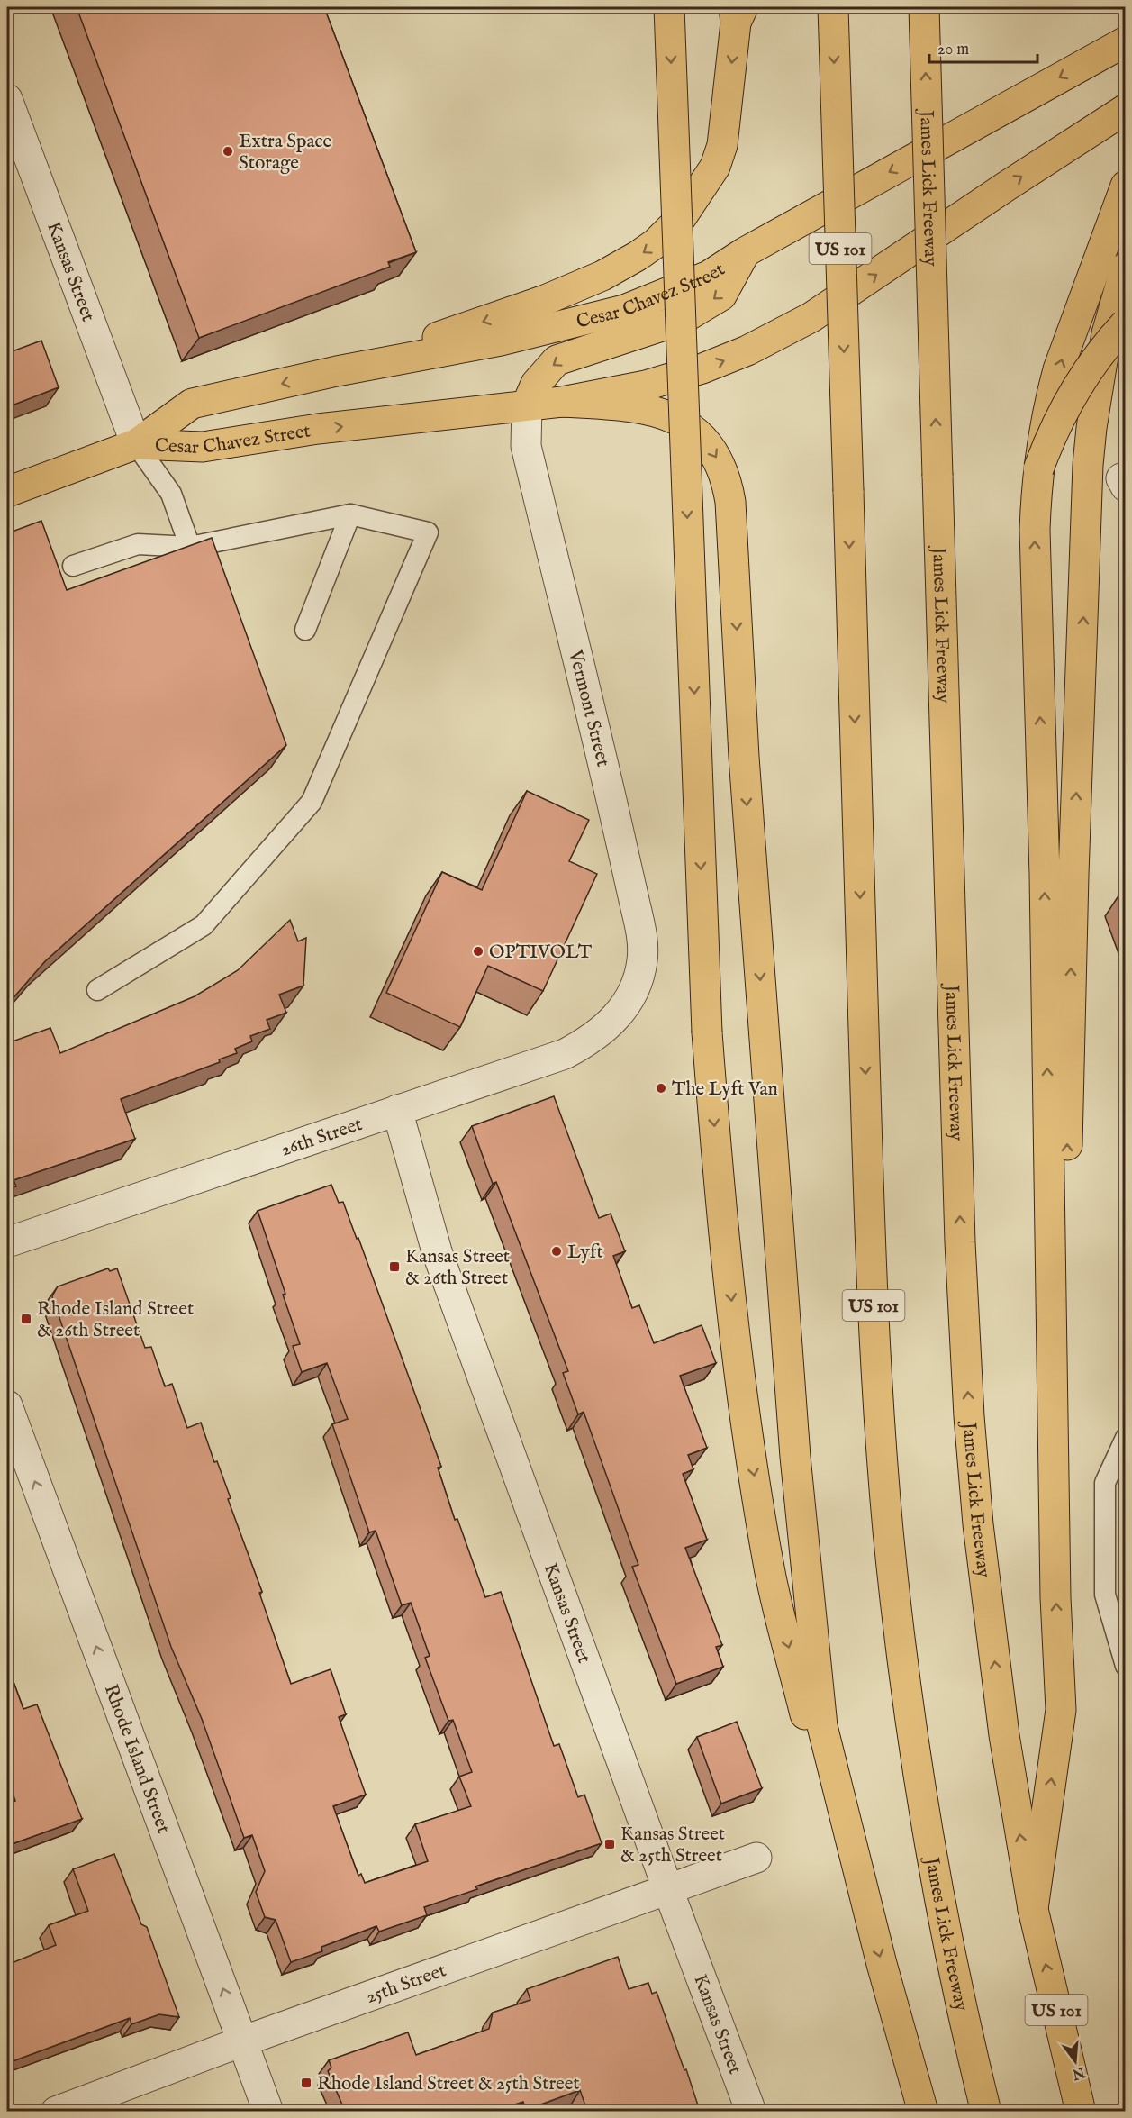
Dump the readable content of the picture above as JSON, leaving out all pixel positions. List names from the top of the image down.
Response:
{
  "streets": {
    "main road": ["James Lick Freeway", "US 101", "Cesar Chavez Street"],
    "street": [
      "Kansas Street",
      "Vermont Street",
      "26th Street",
      "Rhode Island Street",
      "25th Street"
    ]
  },
  "crossings": [
    ["Kansas Street", "Cesar Chavez Street"],
    ["Kansas Street", "26th Street"],
    ["Kansas Street", "25th Street"],
    ["Cesar Chavez Street", "Vermont Street"],
    ["Vermont Street", "26th Street"],
    ["Rhode Island Street", "25th Street"]
  ],
  "one_way": ["Rhode Island Street"],
  "places": {
    "other": [
      "Extra Space Storage",
      "OPTIVOLT",
      "The Lyft Van",
      "Lyft"
    ],
    "transit": [
      "Kansas Street & 26th Street",
      "Rhode Island Street & 26th Street",
      "Kansas Street & 25th Street",
      "Rhode Island Street & 25th Street"
    ]
  },
  "scale_bar": "20 m",
  "north": "bottom"
}
